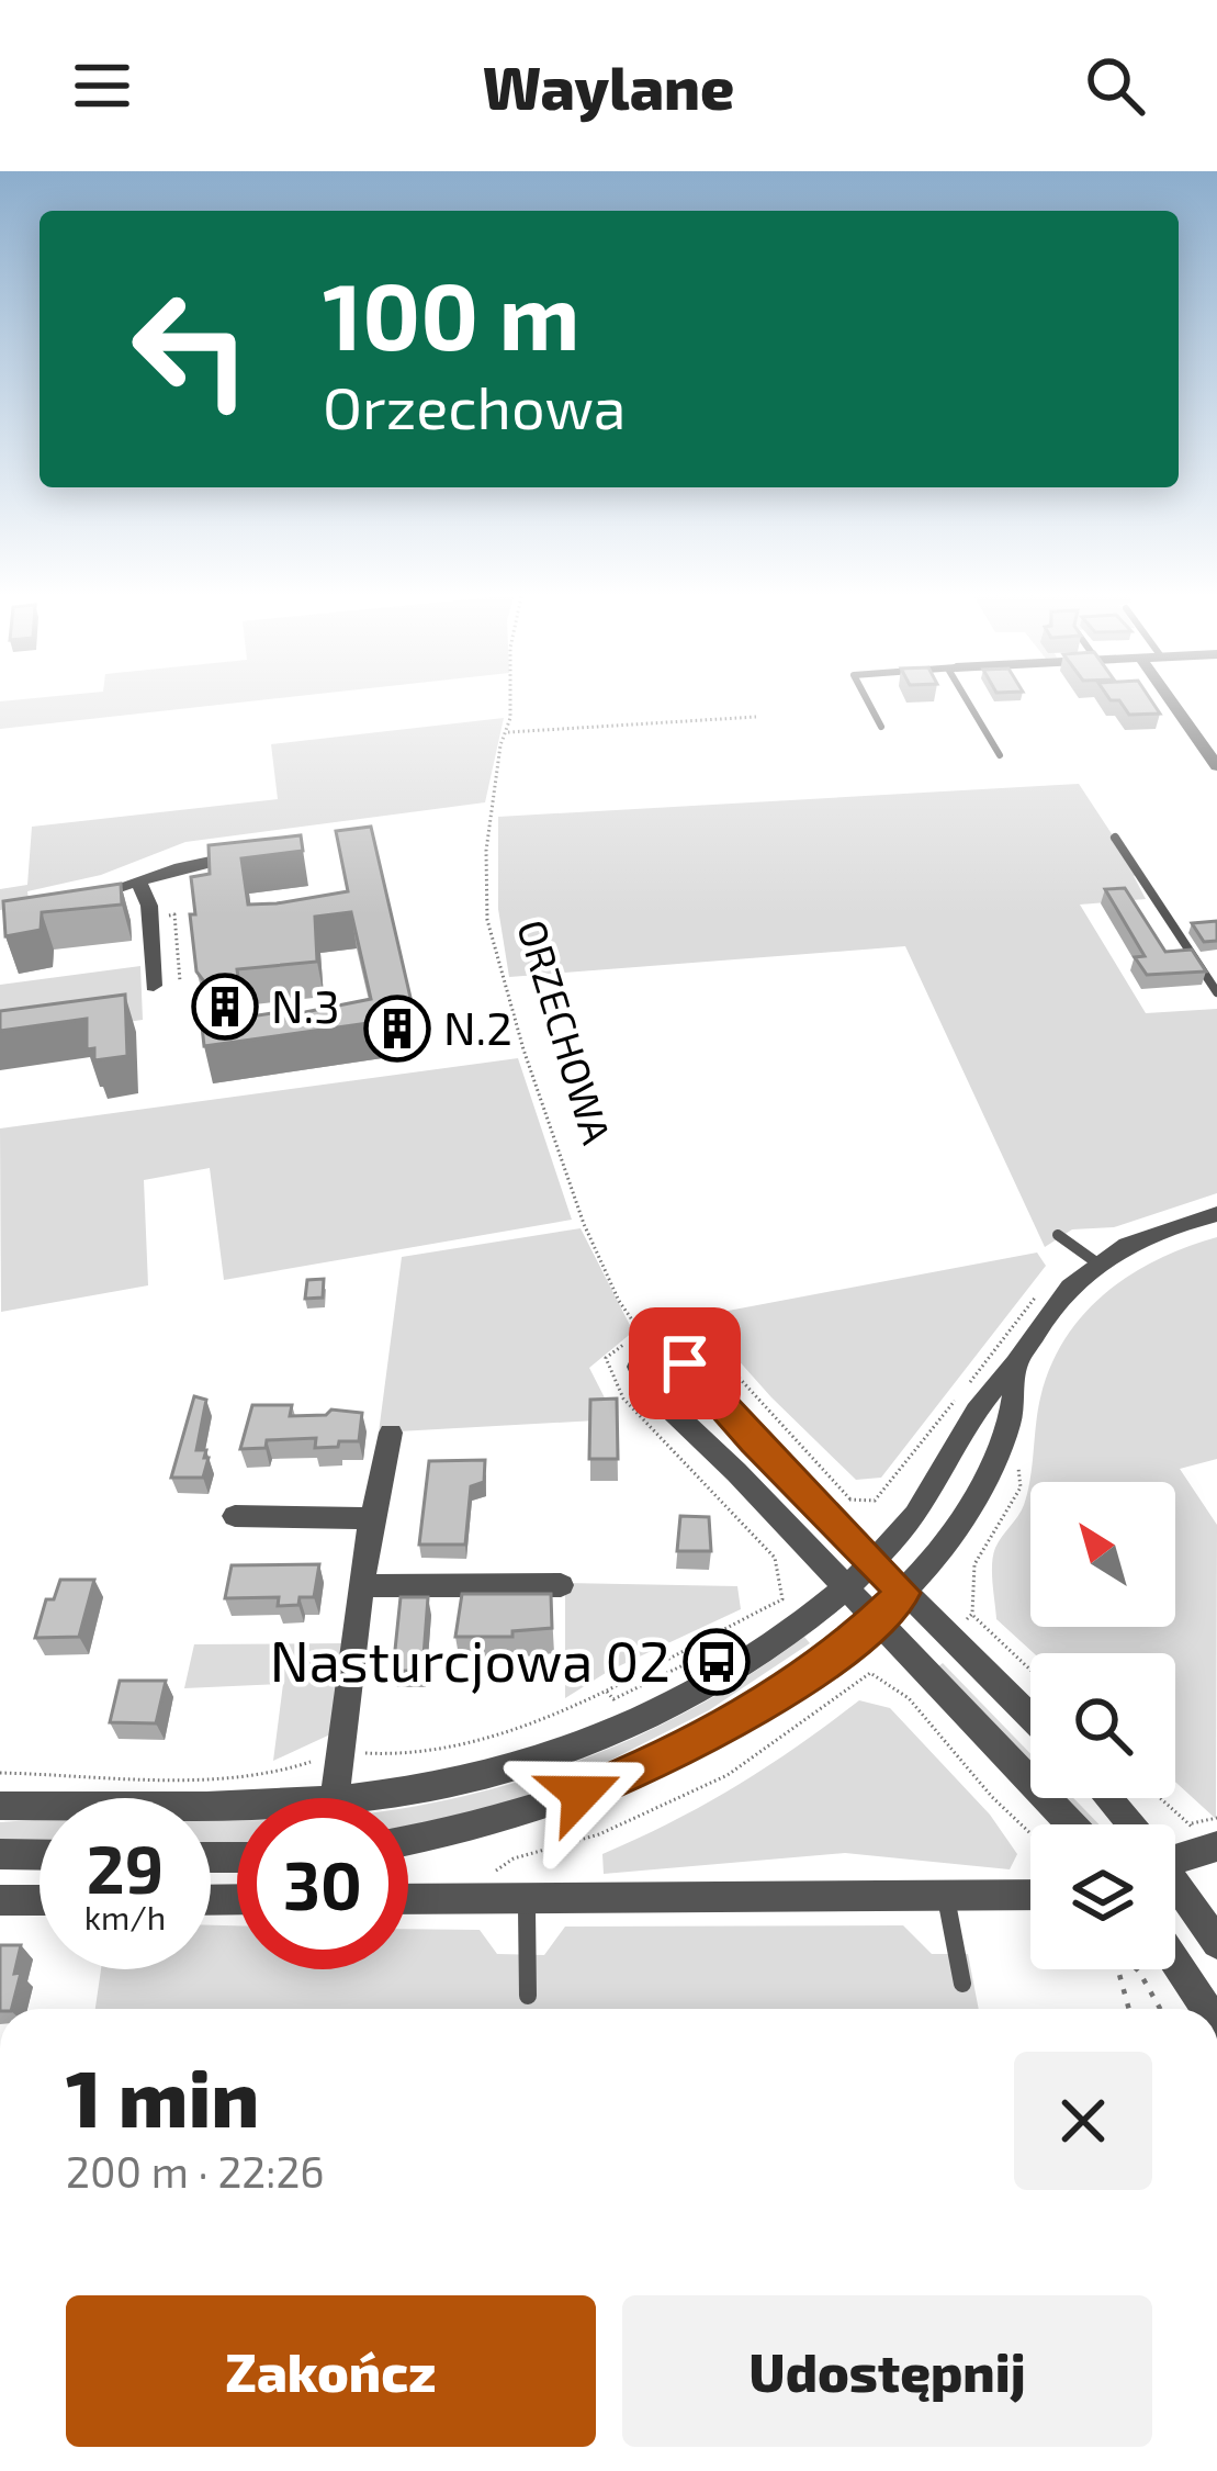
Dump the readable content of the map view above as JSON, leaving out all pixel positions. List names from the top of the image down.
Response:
{
  "streets": {
    "path": ["ORZECHOWA"]
  },
  "places": {
    "building": ["N.3", "N.2"],
    "bus stop": ["Nasturcjowa 02"]
  },
  "north": "top left",
  "page": {
    "header": "Waylane",
    "turn": ["100 m", "Orzechowa"],
    "speed": "29 km/h",
    "limit": "30",
    "heading": ["1 min", "200 m · 22:26"],
    "buttons": ["Zakończ", "Udostępnij"]
  }
}
